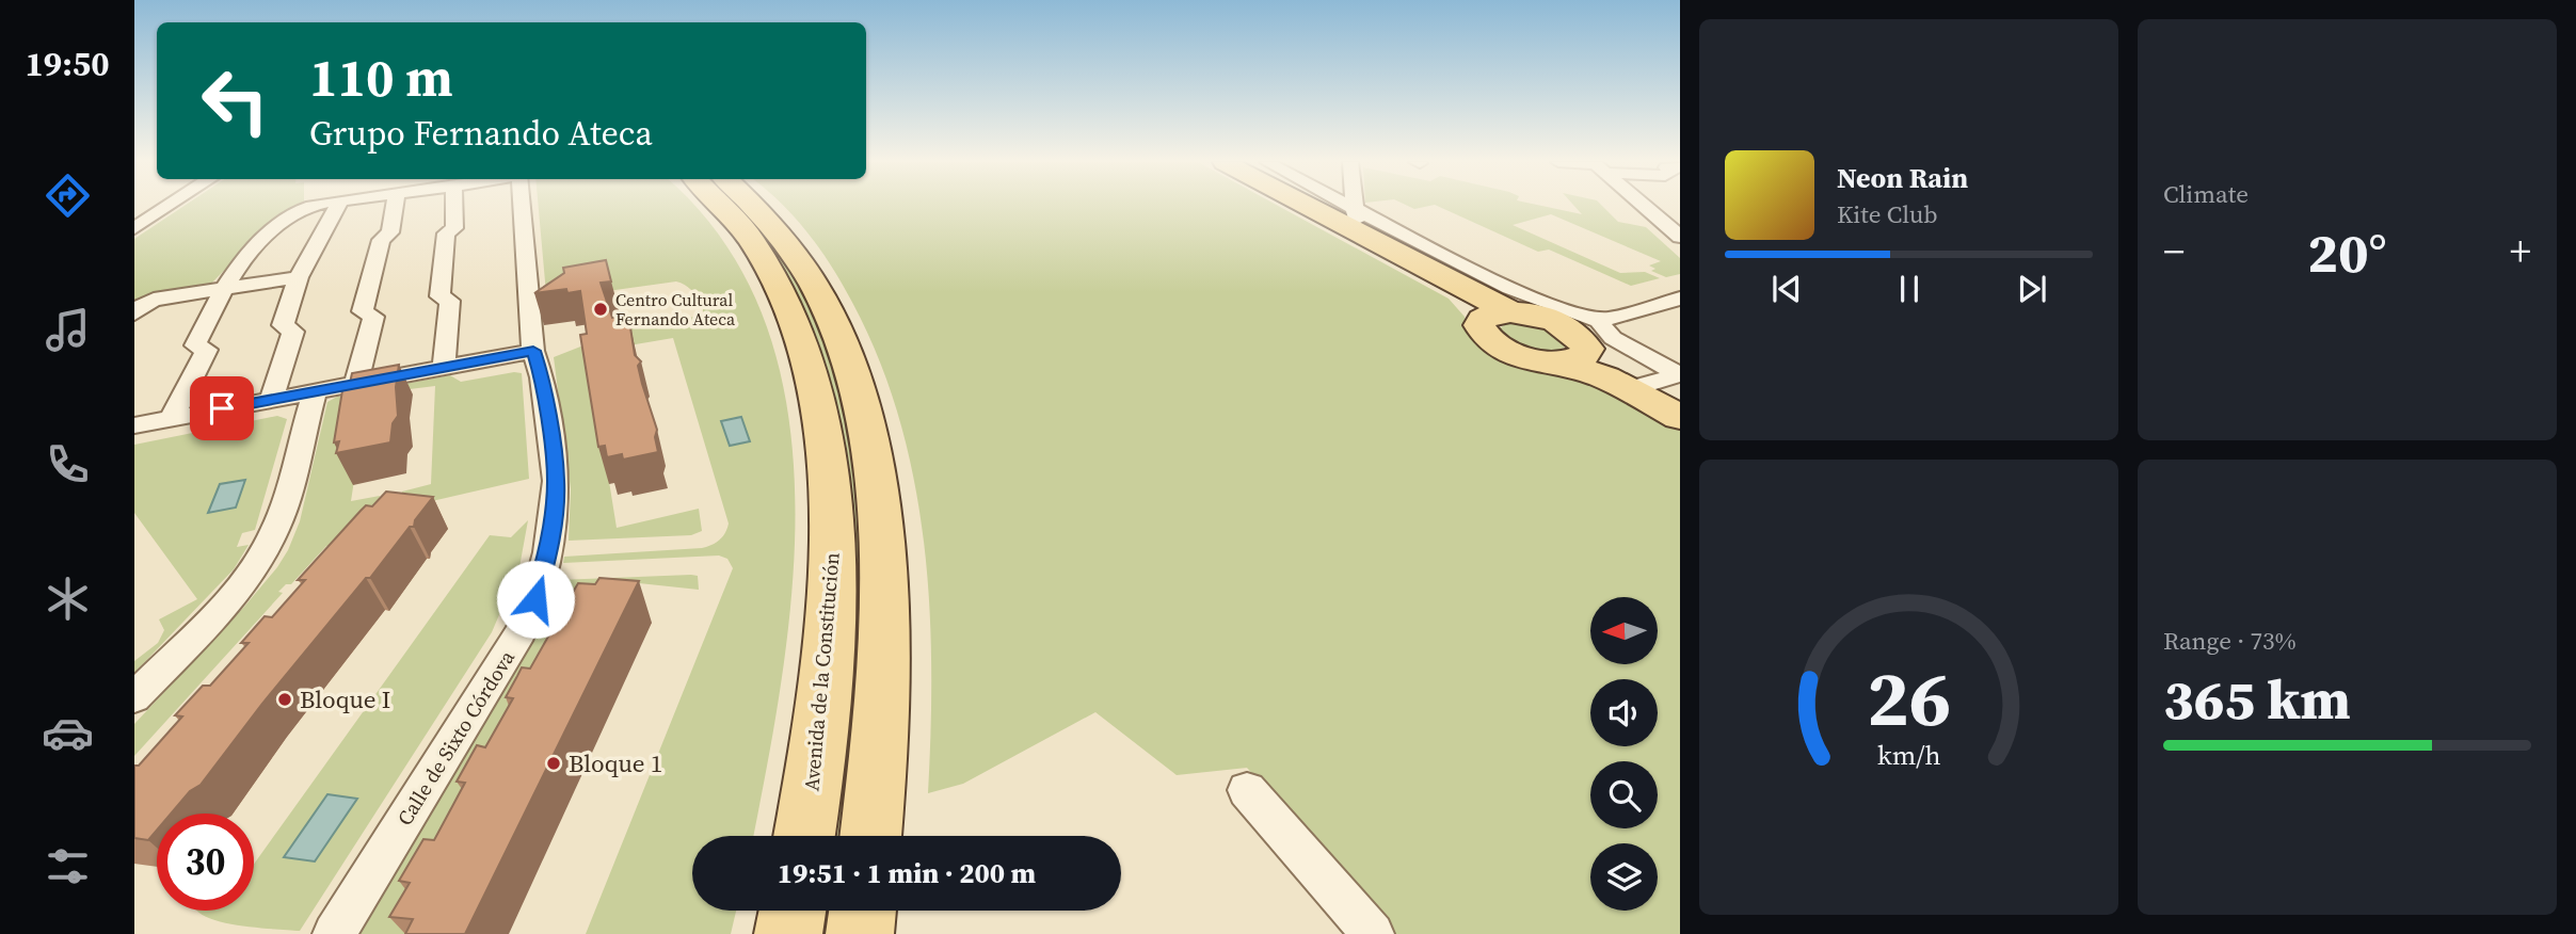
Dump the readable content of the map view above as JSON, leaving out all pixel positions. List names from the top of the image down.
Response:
{
  "streets": {
    "main road": ["Avenida de la Constitución"],
    "street": ["Calle de Sixto Córdova"]
  },
  "places": ["Centro Cultural Fernando Ateca", "Bloque I", "Bloque 1"],
  "north": "left",
  "page": {
    "tabs": "19:50",
    "tile": [
      "Climate",
      ["Range · 73%", "365 km"]
    ],
    "turn": ["110 m", "Grupo Fernando Ateca"],
    "song": ["Neon Rain", "Kite Club"],
    "heat": ["−", "20°", "+"],
    "limit": "30",
    "trip": "19:51 · 1 min · 200 m",
    "gauge": ["26", "km/h"]
  }
}
